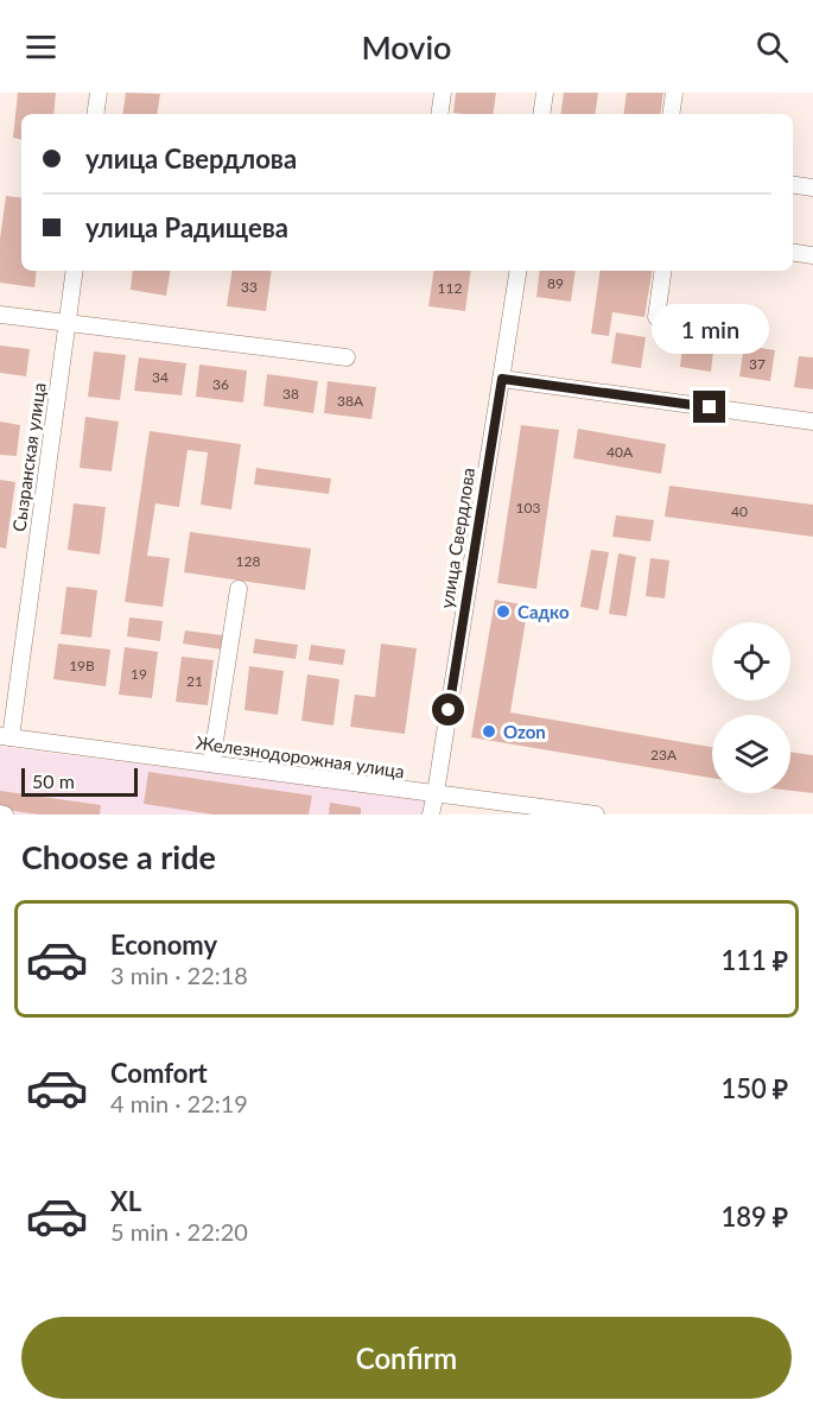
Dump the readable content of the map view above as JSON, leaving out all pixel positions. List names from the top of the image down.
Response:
{
  "streets": {
    "street": ["Сызранская улица", "улица Свердлова", "Железнодорожная улица"]
  },
  "crossings": [
    ["Сызранская улица", "Железнодорожная улица"],
    ["улица Свердлова", "Железнодорожная улица"]
  ],
  "places": ["Садко", "Ozon"],
  "house_numbers": [
    "89",
    "33",
    "112",
    "37",
    "34",
    "36",
    "38",
    "38А",
    "40А",
    "103",
    "40",
    "128",
    "19В",
    "19",
    "21",
    "23А"
  ],
  "scale_bar": "50 m",
  "page": {
    "header": "Movio",
    "banner": ["улица Свердлова", "улица Радищева"],
    "bubble": "1 min",
    "scale": "50 m",
    "heading": "Choose a ride",
    "list": [
      {
        "name": "Economy",
        "note": "3 min · 22:18",
        "value": "111 ₽"
      },
      {
        "name": "Comfort",
        "note": "4 min · 22:19",
        "value": "150 ₽"
      },
      {
        "name": "XL",
        "note": "5 min · 22:20",
        "value": "189 ₽"
      }
    ],
    "buttons": "Confirm"
  }
}
